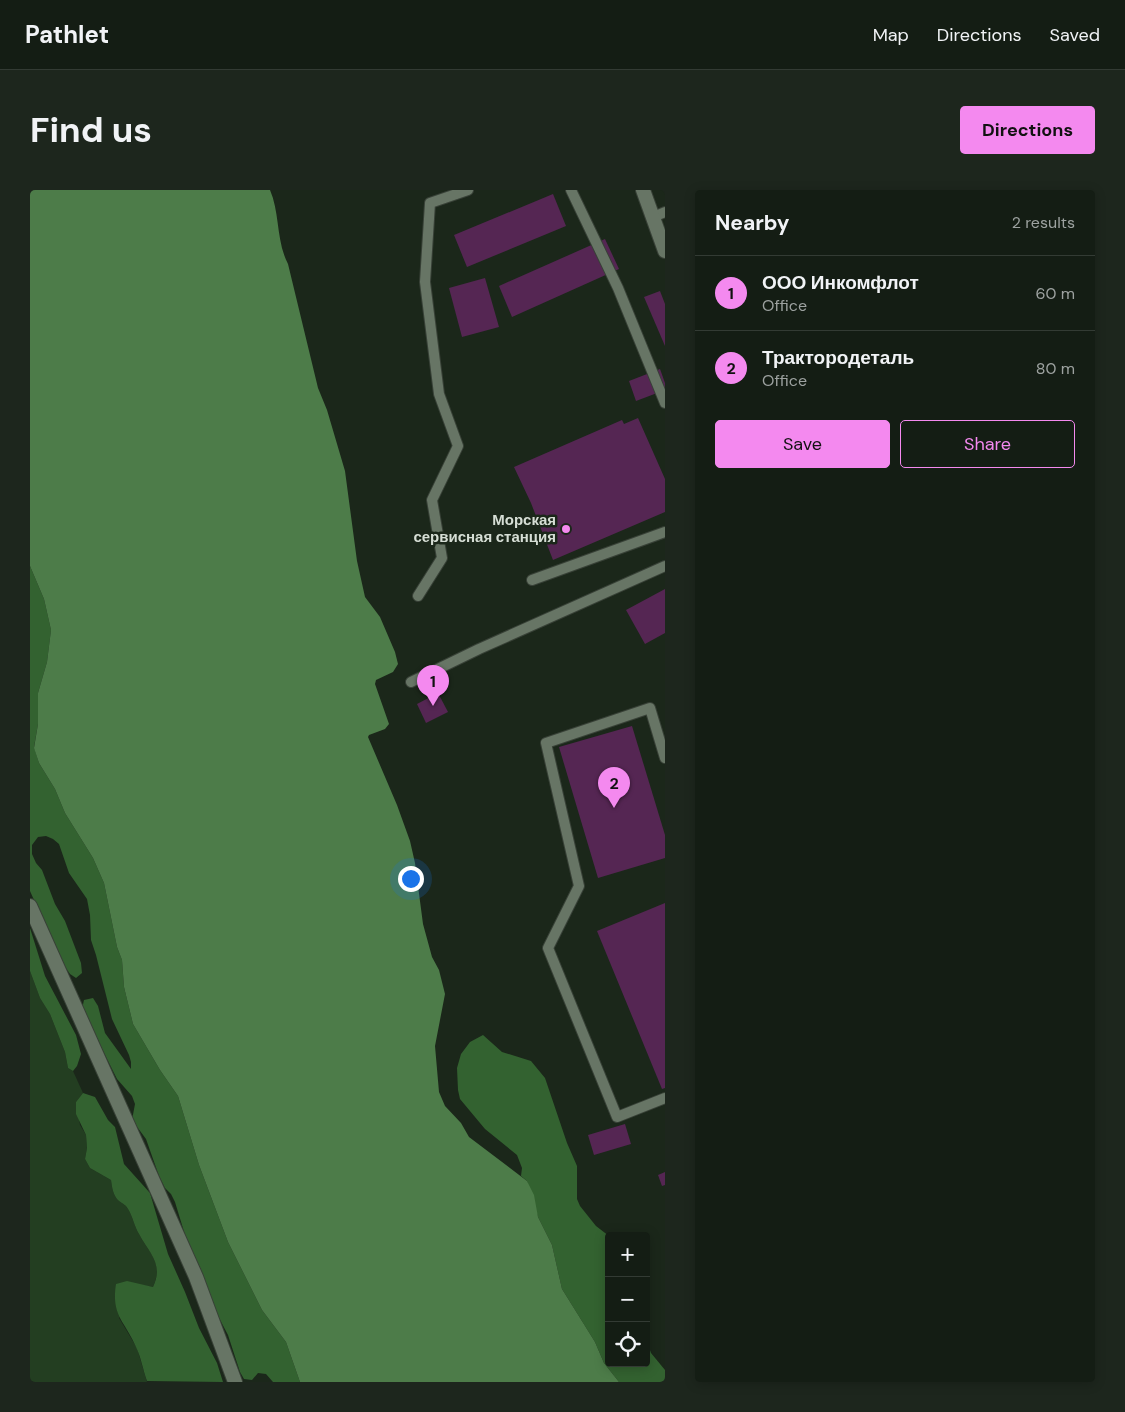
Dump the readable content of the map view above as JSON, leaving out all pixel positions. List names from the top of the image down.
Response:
{
  "places": ["Морская сервисная станция"],
  "page": {
    "header": "Pathlet",
    "nav": ["Map", "Directions", "Saved"],
    "buttons": [
      "Directions",
      ["Save", "Share"]
    ],
    "title": "Find us",
    "heading": ["Nearby", "2 results"],
    "list": [
      {
        "mark": "1",
        "name": "ООО Инкомфлот",
        "note": "Office",
        "value": "60 m"
      },
      {
        "mark": "2",
        "name": "Трактородеталь",
        "note": "Office",
        "value": "80 m"
      }
    ],
    "pins": ["1", "2"],
    "map_buttons": ["+", "−"]
  }
}
